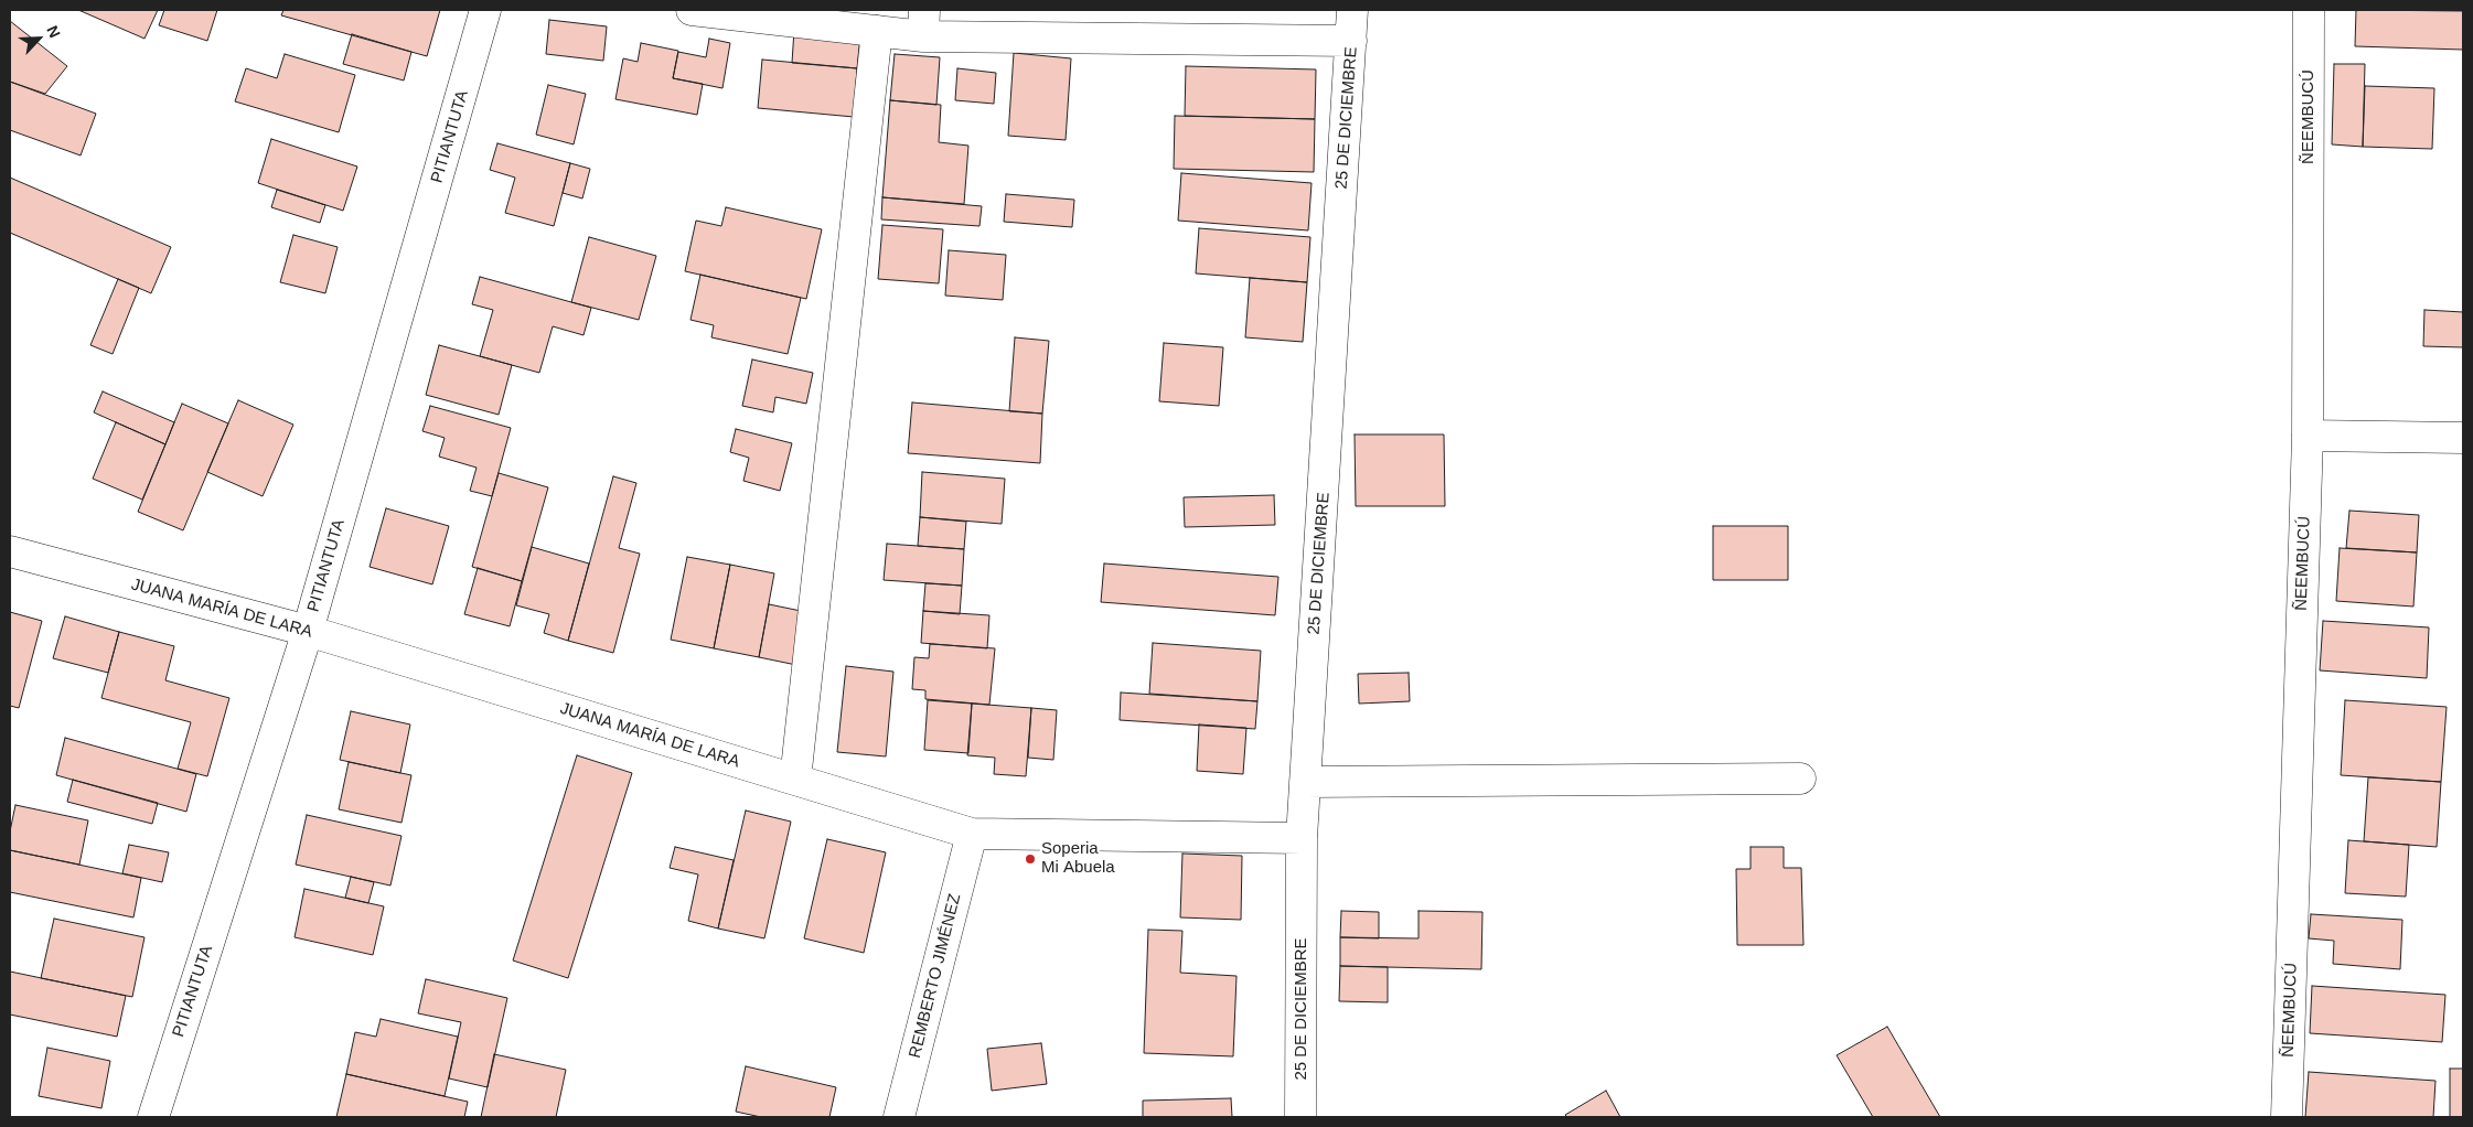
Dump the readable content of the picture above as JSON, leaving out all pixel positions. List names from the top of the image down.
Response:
{
  "streets": {
    "street": [
      "ÑEEMBUCÚ",
      "25 DE DICIEMBRE",
      "PITIANTUTA",
      "JUANA MARÍA DE LARA",
      "REMBERTO JIMÉNEZ"
    ]
  },
  "crossings": [
    ["25 DE DICIEMBRE", "JUANA MARÍA DE LARA"],
    ["PITIANTUTA", "JUANA MARÍA DE LARA"],
    ["JUANA MARÍA DE LARA", "REMBERTO JIMÉNEZ"]
  ],
  "places": ["Soperia Mi Abuela"],
  "north": "top right"
}
